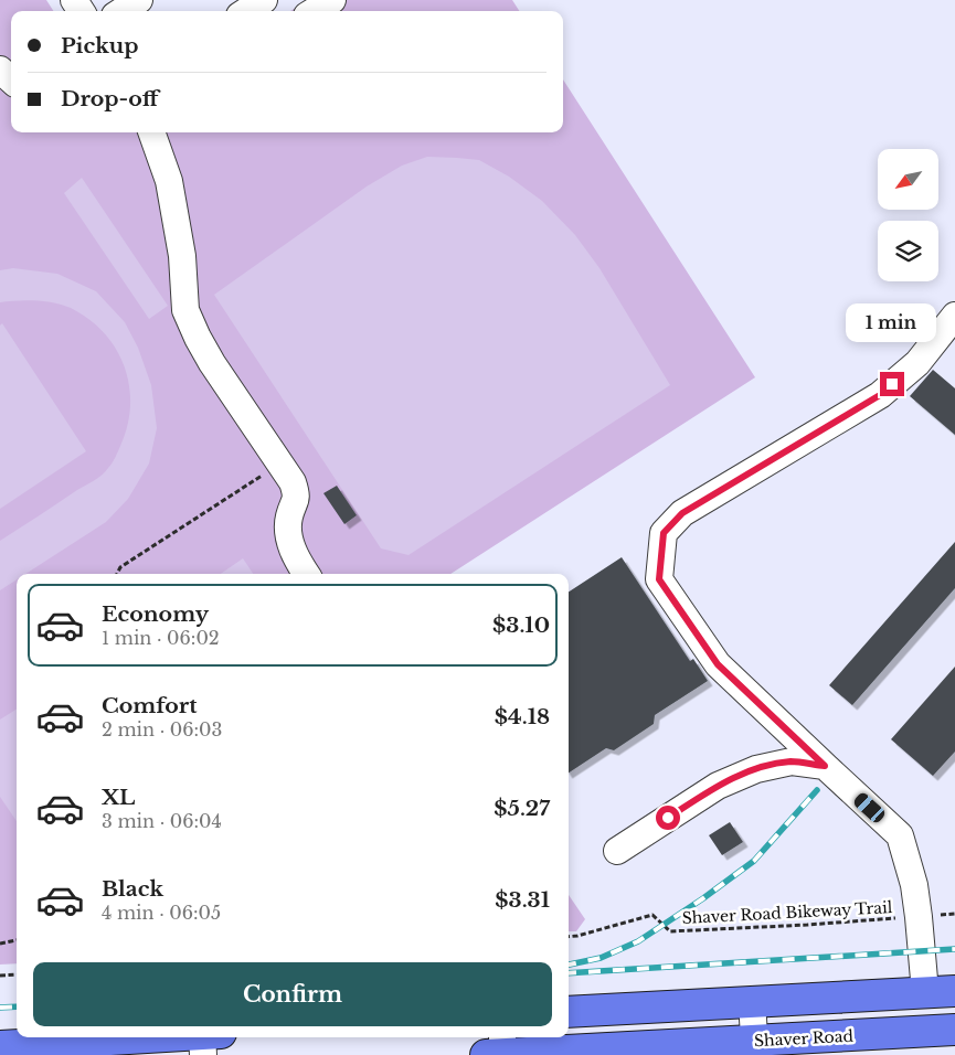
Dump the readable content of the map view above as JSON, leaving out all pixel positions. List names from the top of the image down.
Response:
{
  "streets": {
    "main road": ["Shaver Road"],
    "path": ["Shaver Road Bikeway Trail"]
  },
  "north": "bottom left",
  "page": {
    "banner": ["Pickup", "Drop-off"],
    "bubble": "1 min",
    "list": [
      {
        "name": "Economy",
        "note": "1 min · 06:02",
        "value": "$3.10"
      },
      {
        "name": "Comfort",
        "note": "2 min · 06:03",
        "value": "$4.18"
      },
      {
        "name": "XL",
        "note": "3 min · 06:04",
        "value": "$5.27"
      },
      {
        "name": "Black",
        "note": "4 min · 06:05",
        "value": "$3.31"
      }
    ],
    "buttons": "Confirm"
  }
}
